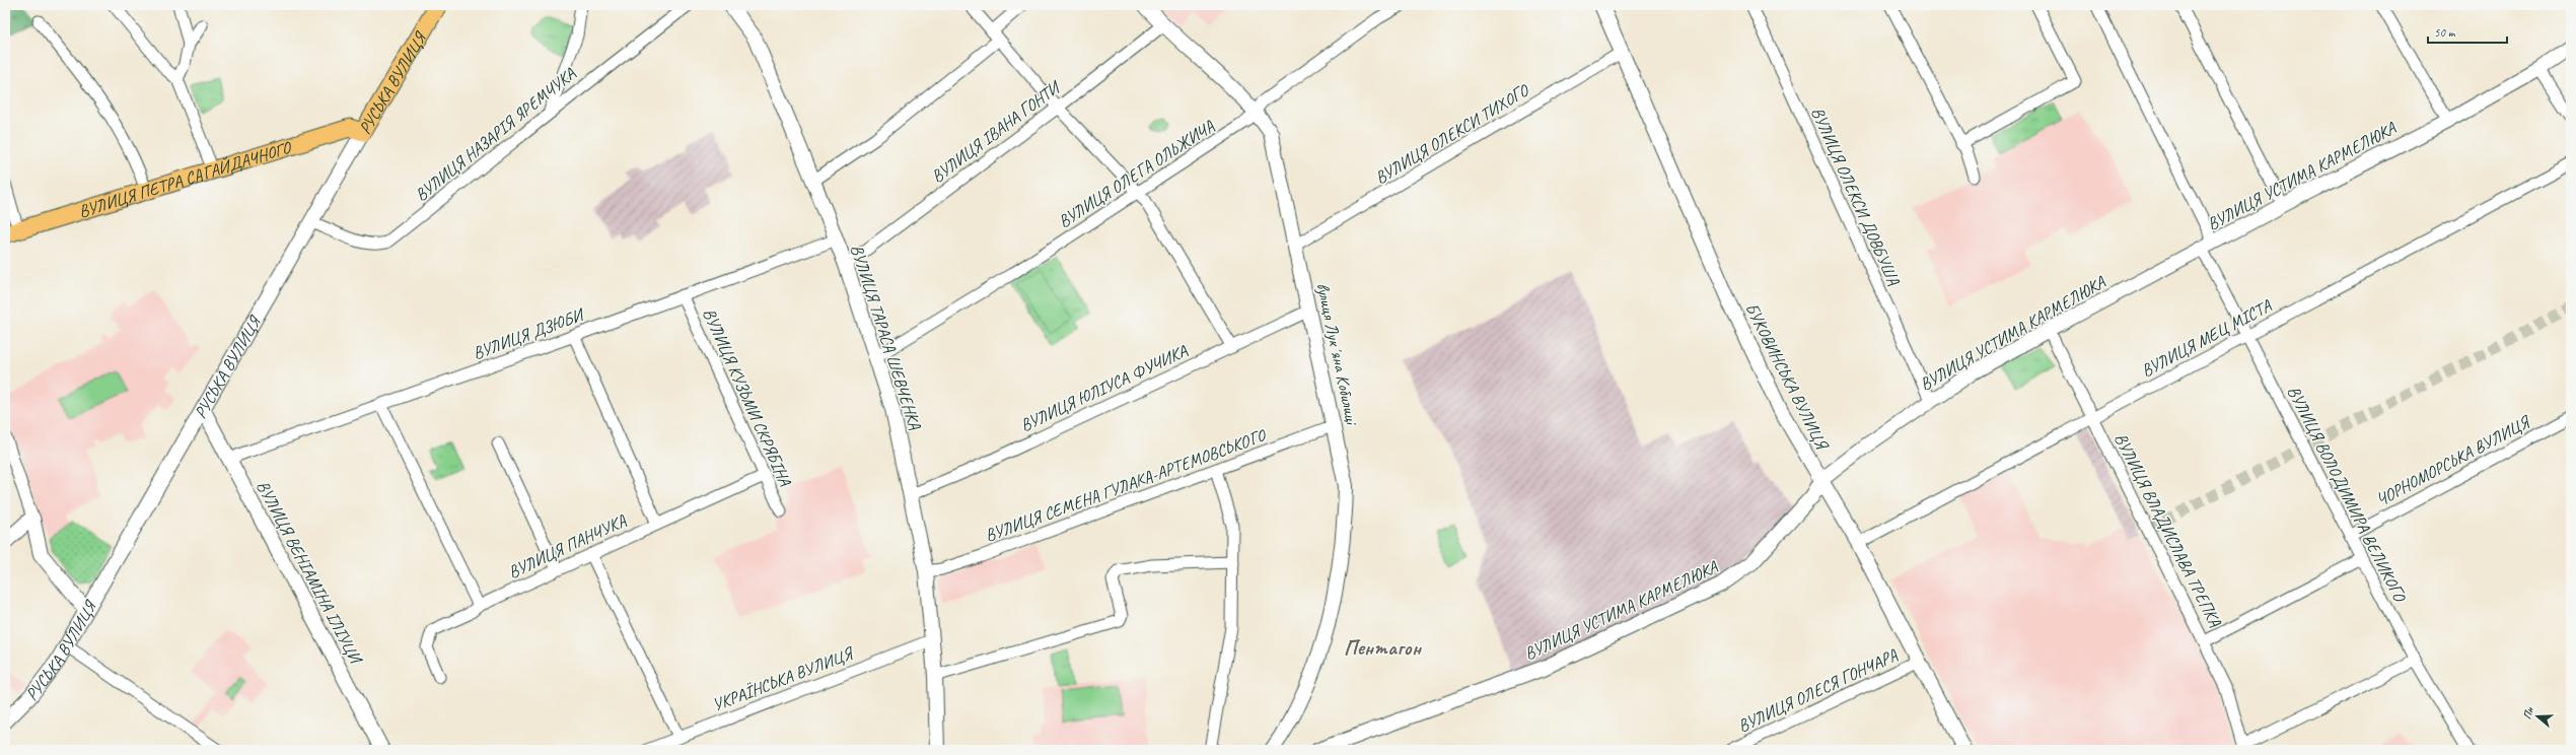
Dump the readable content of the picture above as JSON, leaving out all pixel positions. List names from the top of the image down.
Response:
{
  "streets": {
    "main road": ["РУСЬКА ВУЛИЦЯ", "ВУЛИЦЯ ПЕТРА САГАЙДАЧНОГО"],
    "street": [
      "ВУЛИЦЯ ІВАНА ГОНТИ",
      "ВУЛИЦЯ НАЗАРІЯ ЯРЕМЧУКА",
      "ВУЛИЦЯ ОЛЕКСИ ТИХОГО",
      "ВУЛИЦЯ ОЛЕГА ОЛЬЖИЧА",
      "ВУЛИЦЯ УСТИМА КАРМЕЛЮКА",
      "ВУЛИЦЯ ОЛЕКСИ ДОВБУША",
      "ВУЛИЦЯ ДЗЮБИ",
      "ВУЛИЦЯ ТАРАСА ШЕВЧЕНКА",
      "ВУЛИЦЯ МЕЦ МІСТА",
      "вулиця Лукʼяна Кобилиці",
      "БУКОВИНСЬКА ВУЛИЦЯ",
      "ВУЛИЦЯ ЮЛІУСА ФУЧИКА",
      "ВУЛИЦЯ КУЗЬМИ СКРЯБІНА",
      "ЧОРНОМОРСЬКА ВУЛИЦЯ",
      "ВУЛИЦЯ СЕМЕНА ГУЛАКА-АРТЕМОВСЬКОГО",
      "ВУЛИЦЯ ВОЛОДИМИРА ВЕЛИКОГО",
      "ВУЛИЦЯ ВЛАДИСЛАВА ТРЕПКА",
      "ВУЛИЦЯ ПАНЧУКА",
      "ВУЛИЦЯ ВЕНІАМІНА ІЛІУЦИ",
      "УКРАЇНСЬКА ВУЛИЦЯ",
      "ВУЛИЦЯ ОЛЕСЯ ГОНЧАРА"
    ]
  },
  "crossings": [
    ["РУСЬКА ВУЛИЦЯ", "ВУЛИЦЯ НАЗАРІЯ ЯРЕМЧУКА"],
    ["РУСЬКА ВУЛИЦЯ", "ВУЛИЦЯ ПЕТРА САГАЙДАЧНОГО"],
    ["РУСЬКА ВУЛИЦЯ", "ВУЛИЦЯ ВЕНІАМІНА ІЛІУЦИ"],
    ["ВУЛИЦЯ ІВАНА ГОНТИ", "ВУЛИЦЯ ТАРАСА ШЕВЧЕНКА"],
    ["ВУЛИЦЯ ІВАНА ГОНТИ", "вулиця Лукʼяна Кобилиці"],
    ["ВУЛИЦЯ ОЛЕКСИ ТИХОГО", "вулиця Лукʼяна Кобилиці"],
    ["ВУЛИЦЯ ОЛЕКСИ ТИХОГО", "БУКОВИНСЬКА ВУЛИЦЯ"],
    ["ВУЛИЦЯ ОЛЕГА ОЛЬЖИЧА", "ВУЛИЦЯ ТАРАСА ШЕВЧЕНКА"],
    ["ВУЛИЦЯ ОЛЕГА ОЛЬЖИЧА", "вулиця Лукʼяна Кобилиці"],
    ["ВУЛИЦЯ УСТИМА КАРМЕЛЮКА", "ВУЛИЦЯ ОЛЕКСИ ДОВБУША"],
    ["ВУЛИЦЯ УСТИМА КАРМЕЛЮКА", "БУКОВИНСЬКА ВУЛИЦЯ"],
    ["ВУЛИЦЯ УСТИМА КАРМЕЛЮКА", "ВУЛИЦЯ ВОЛОДИМИРА ВЕЛИКОГО"],
    ["ВУЛИЦЯ УСТИМА КАРМЕЛЮКА", "ВУЛИЦЯ ВЛАДИСЛАВА ТРЕПКА"],
    ["ВУЛИЦЯ ДЗЮБИ", "ВУЛИЦЯ ТАРАСА ШЕВЧЕНКА"],
    ["ВУЛИЦЯ ДЗЮБИ", "ВУЛИЦЯ КУЗЬМИ СКРЯБІНА"],
    ["ВУЛИЦЯ ДЗЮБИ", "ВУЛИЦЯ ВЕНІАМІНА ІЛІУЦИ"],
    ["ВУЛИЦЯ ТАРАСА ШЕВЧЕНКА", "ВУЛИЦЯ ЮЛІУСА ФУЧИКА"],
    ["ВУЛИЦЯ ТАРАСА ШЕВЧЕНКА", "ВУЛИЦЯ СЕМЕНА ГУЛАКА-АРТЕМОВСЬКОГО"],
    ["ВУЛИЦЯ ТАРАСА ШЕВЧЕНКА", "УКРАЇНСЬКА ВУЛИЦЯ"],
    ["ВУЛИЦЯ МЕЦ МІСТА", "БУКОВИНСЬКА ВУЛИЦЯ"],
    ["ВУЛИЦЯ МЕЦ МІСТА", "ВУЛИЦЯ ВОЛОДИМИРА ВЕЛИКОГО"],
    ["ВУЛИЦЯ МЕЦ МІСТА", "ВУЛИЦЯ ВЛАДИСЛАВА ТРЕПКА"],
    ["вулиця Лукʼяна Кобилиці", "ВУЛИЦЯ ЮЛІУСА ФУЧИКА"],
    ["вулиця Лукʼяна Кобилиці", "ВУЛИЦЯ СЕМЕНА ГУЛАКА-АРТЕМОВСЬКОГО"],
    ["БУКОВИНСЬКА ВУЛИЦЯ", "ВУЛИЦЯ ОЛЕСЯ ГОНЧАРА"],
    ["ВУЛИЦЯ КУЗЬМИ СКРЯБІНА", "ВУЛИЦЯ ПАНЧУКА"],
    ["ЧОРНОМОРСЬКА ВУЛИЦЯ", "ВУЛИЦЯ ВОЛОДИМИРА ВЕЛИКОГО"]
  ],
  "districts": ["Пентагон"],
  "scale_bar": "50 m",
  "north": "left"
}
